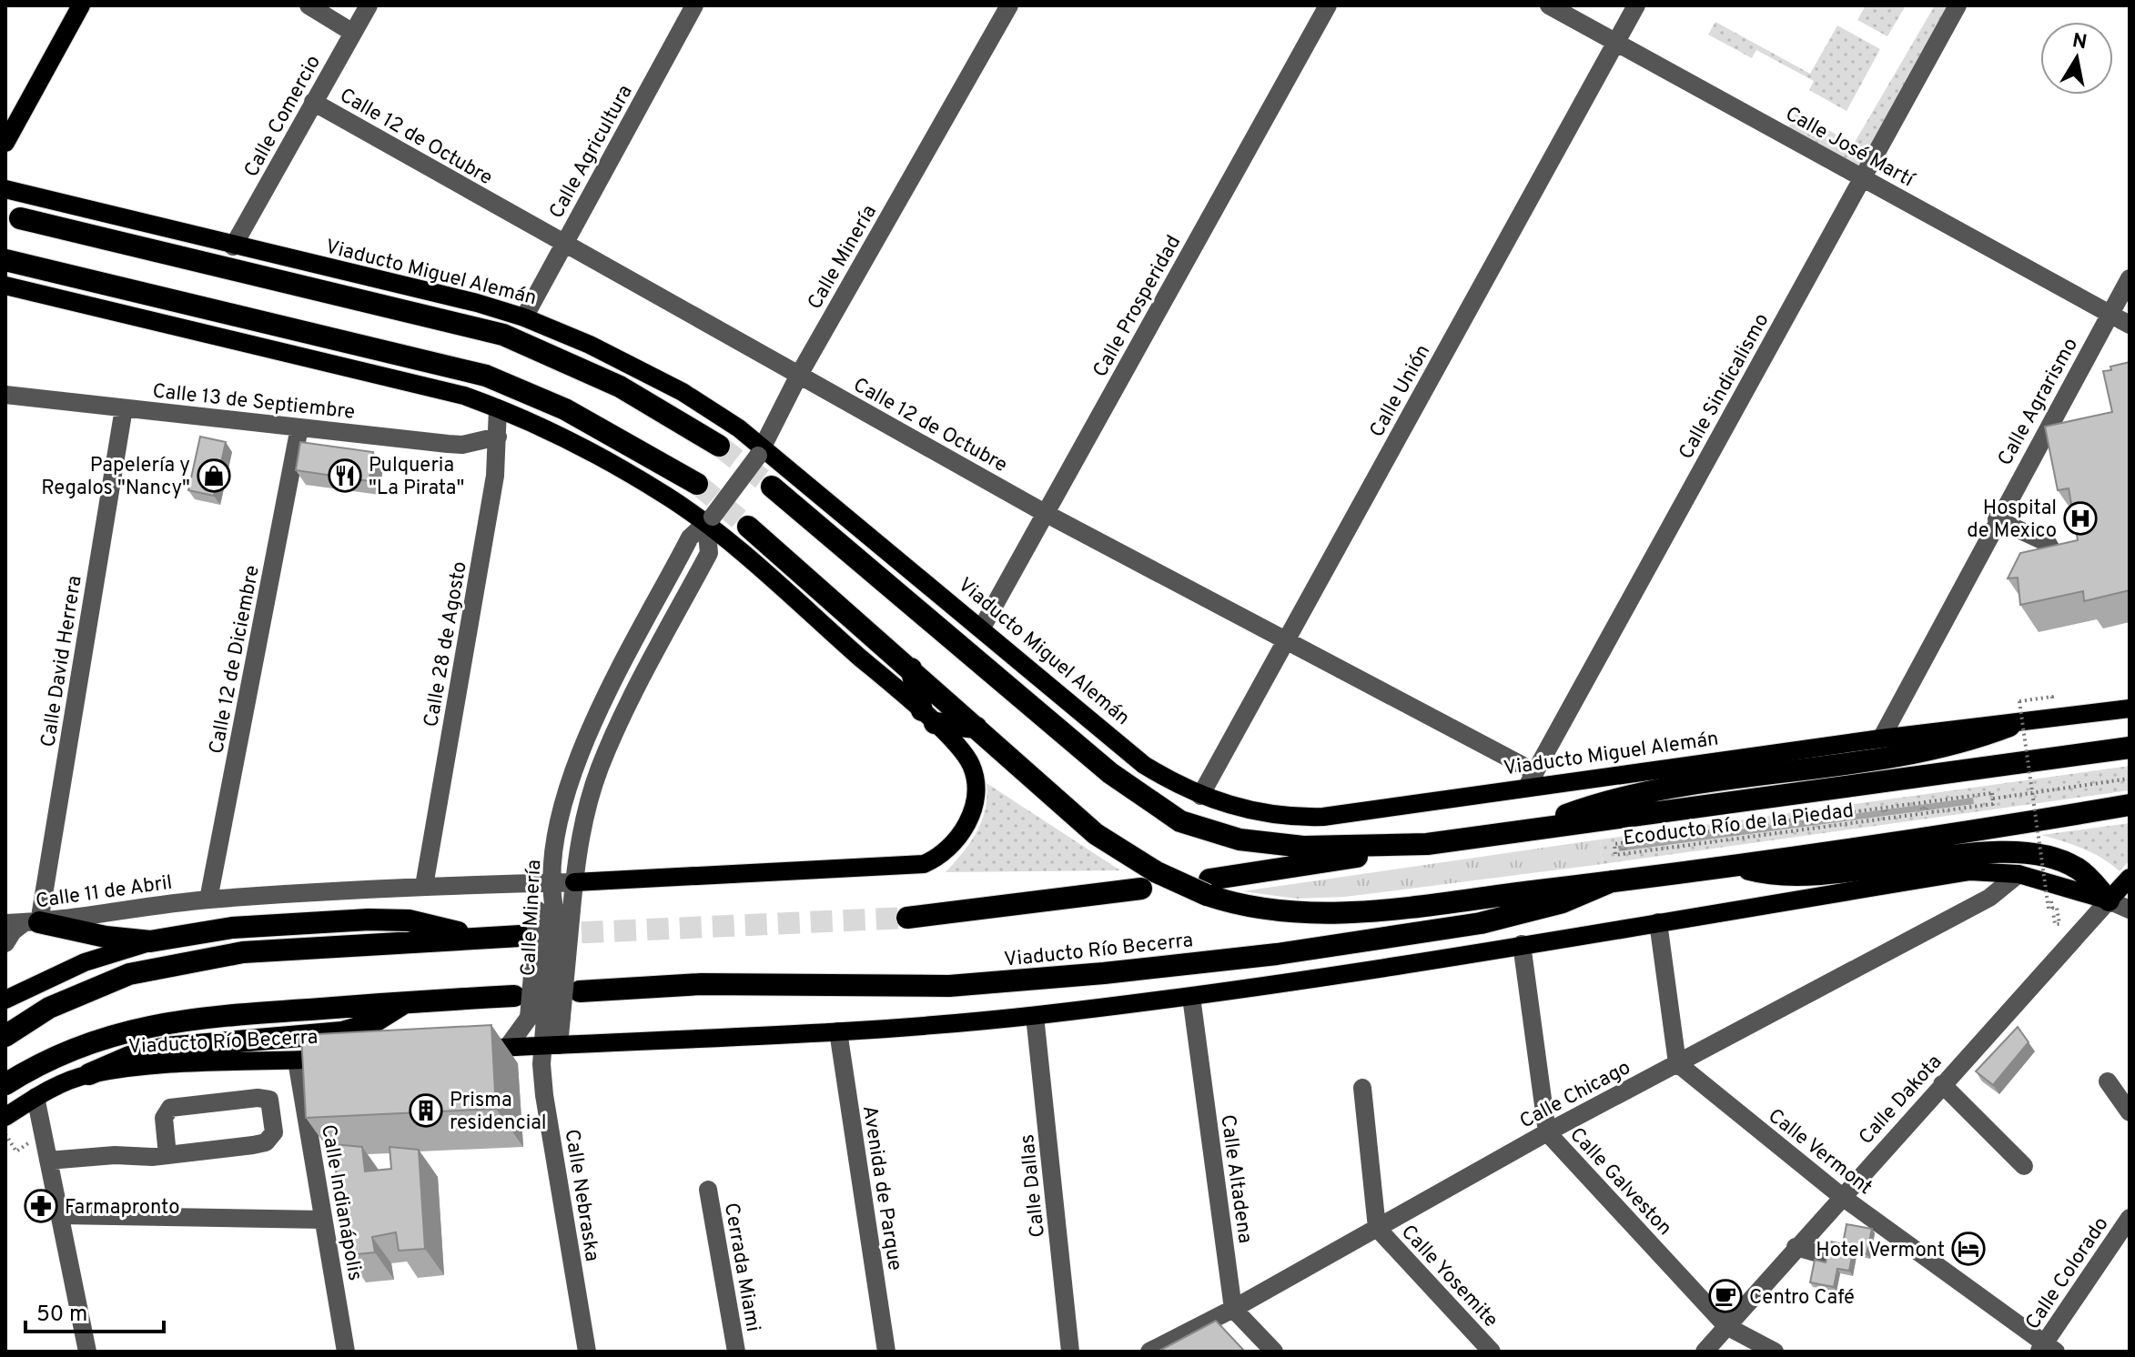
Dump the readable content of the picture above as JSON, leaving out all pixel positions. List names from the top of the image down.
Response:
{
  "streets": {
    "highway": ["Viaducto Río Becerra"],
    "main road": ["Viaducto Miguel Alemán", "Calle Dakota"],
    "street": [
      "Calle Comercio",
      "Calle 12 de Octubre",
      "Calle José Martí",
      "Calle Agricultura",
      "Calle Minería",
      "Calle Prosperidad",
      "Calle Sindicalismo",
      "Calle Unión",
      "Calle 13 de Septiembre",
      "Calle Agrarismo",
      "Calle 28 de Agosto",
      "Calle 12 de Diciembre",
      "Calle David Herrera",
      "Calle 11 de Abril",
      "Calle Chicago",
      "Calle Vermont",
      "Calle Altadena",
      "Calle Galveston",
      "Calle Dallas",
      "Avenida de Parque",
      "Calle Nebraska",
      "Calle Indianápolis",
      "Cerrada Miami",
      "Calle Colorado",
      "Calle Yosemite"
    ],
    "path": ["Ecoducto Río de la Piedad"]
  },
  "crossings": [
    ["Calle Comercio", "Calle 12 de Octubre"],
    ["Calle Comercio", "Viaducto Miguel Alemán"],
    ["Calle 12 de Octubre", "Calle Agricultura"],
    ["Calle 12 de Octubre", "Calle Minería"],
    ["Calle 12 de Octubre", "Viaducto Miguel Alemán"],
    ["Calle 12 de Octubre", "Calle Prosperidad"],
    ["Calle 12 de Octubre", "Calle Sindicalismo"],
    ["Calle 12 de Octubre", "Calle Unión"],
    ["Calle José Martí", "Calle Sindicalismo"],
    ["Calle José Martí", "Calle Unión"],
    ["Calle José Martí", "Calle Agrarismo"],
    ["Calle Agricultura", "Viaducto Miguel Alemán"],
    ["Calle Minería", "Viaducto Miguel Alemán"],
    ["Calle Minería", "Calle Nebraska"],
    ["Viaducto Miguel Alemán", "Calle Prosperidad"],
    ["Viaducto Miguel Alemán", "Calle Sindicalismo"],
    ["Viaducto Miguel Alemán", "Calle Unión"],
    ["Viaducto Miguel Alemán", "Calle Agrarismo"],
    ["Calle 13 de Septiembre", "Calle 28 de Agosto"],
    ["Calle 13 de Septiembre", "Calle 12 de Diciembre"],
    ["Calle 13 de Septiembre", "Calle David Herrera"],
    ["Calle 12 de Diciembre", "Calle 11 de Abril"],
    ["Calle David Herrera", "Calle 11 de Abril"],
    ["Viaducto Río Becerra", "Calle Indianápolis"],
    ["Calle Chicago", "Calle Vermont"],
    ["Calle Chicago", "Calle Altadena"],
    ["Calle Chicago", "Calle Galveston"],
    ["Calle Chicago", "Calle Yosemite"],
    ["Calle Dakota", "Calle Vermont"],
    ["Calle Dakota", "Calle Galveston"],
    ["Calle Vermont", "Calle Colorado"]
  ],
  "places": {
    "shop": ["Papelería y Regalos \"Nancy\""],
    "restaurant": ["Pulqueria \"La Pirata\""],
    "hospital": ["Hospital de Mexico"],
    "building": ["Prisma residencial"],
    "pharmacy": ["Farmapronto"],
    "hotel": ["Hotel Vermont"],
    "cafe": ["Centro Café"]
  },
  "scale_bar": "50 m",
  "north": "top"
}
